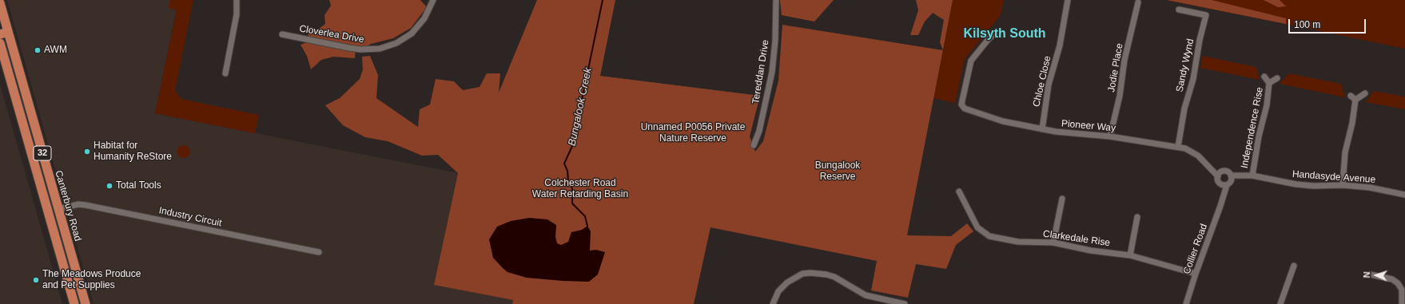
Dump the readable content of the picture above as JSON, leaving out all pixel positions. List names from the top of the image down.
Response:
{
  "streets": {
    "main road": ["32", "Canterbury Road"],
    "street": [
      "Cloverlea Drive",
      "Sandy Wynd",
      "Jodie Place",
      "Tereddan Drive",
      "Chloe Close",
      "Pioneer Way",
      "Independence Rise",
      "Handasyde Avenue",
      "Industry Circuit",
      "Clarkedale Rise",
      "Collier Road"
    ]
  },
  "crossings": [
    ["Sandy Wynd", "Pioneer Way"],
    ["Jodie Place", "Pioneer Way"],
    ["Chloe Close", "Pioneer Way"],
    ["Pioneer Way", "Handasyde Avenue"],
    ["Pioneer Way", "Collier Road"],
    ["Independence Rise", "Handasyde Avenue"],
    ["Handasyde Avenue", "Collier Road"],
    ["Canterbury Road", "Industry Circuit"],
    ["Clarkedale Rise", "Collier Road"]
  ],
  "districts": ["Kilsyth South"],
  "water": ["Bungalook Creek"],
  "parks": ["Unnamed P0056 Private Nature Reserve", "Bungalook Reserve", "Colchester Road Water Retarding Basin"],
  "places": [
    "AWM",
    "Habitat for Humanity ReStore",
    "Total Tools",
    "The Meadows Produce and Pet Supplies"
  ],
  "scale_bar": "100 m",
  "north": "left"
}
